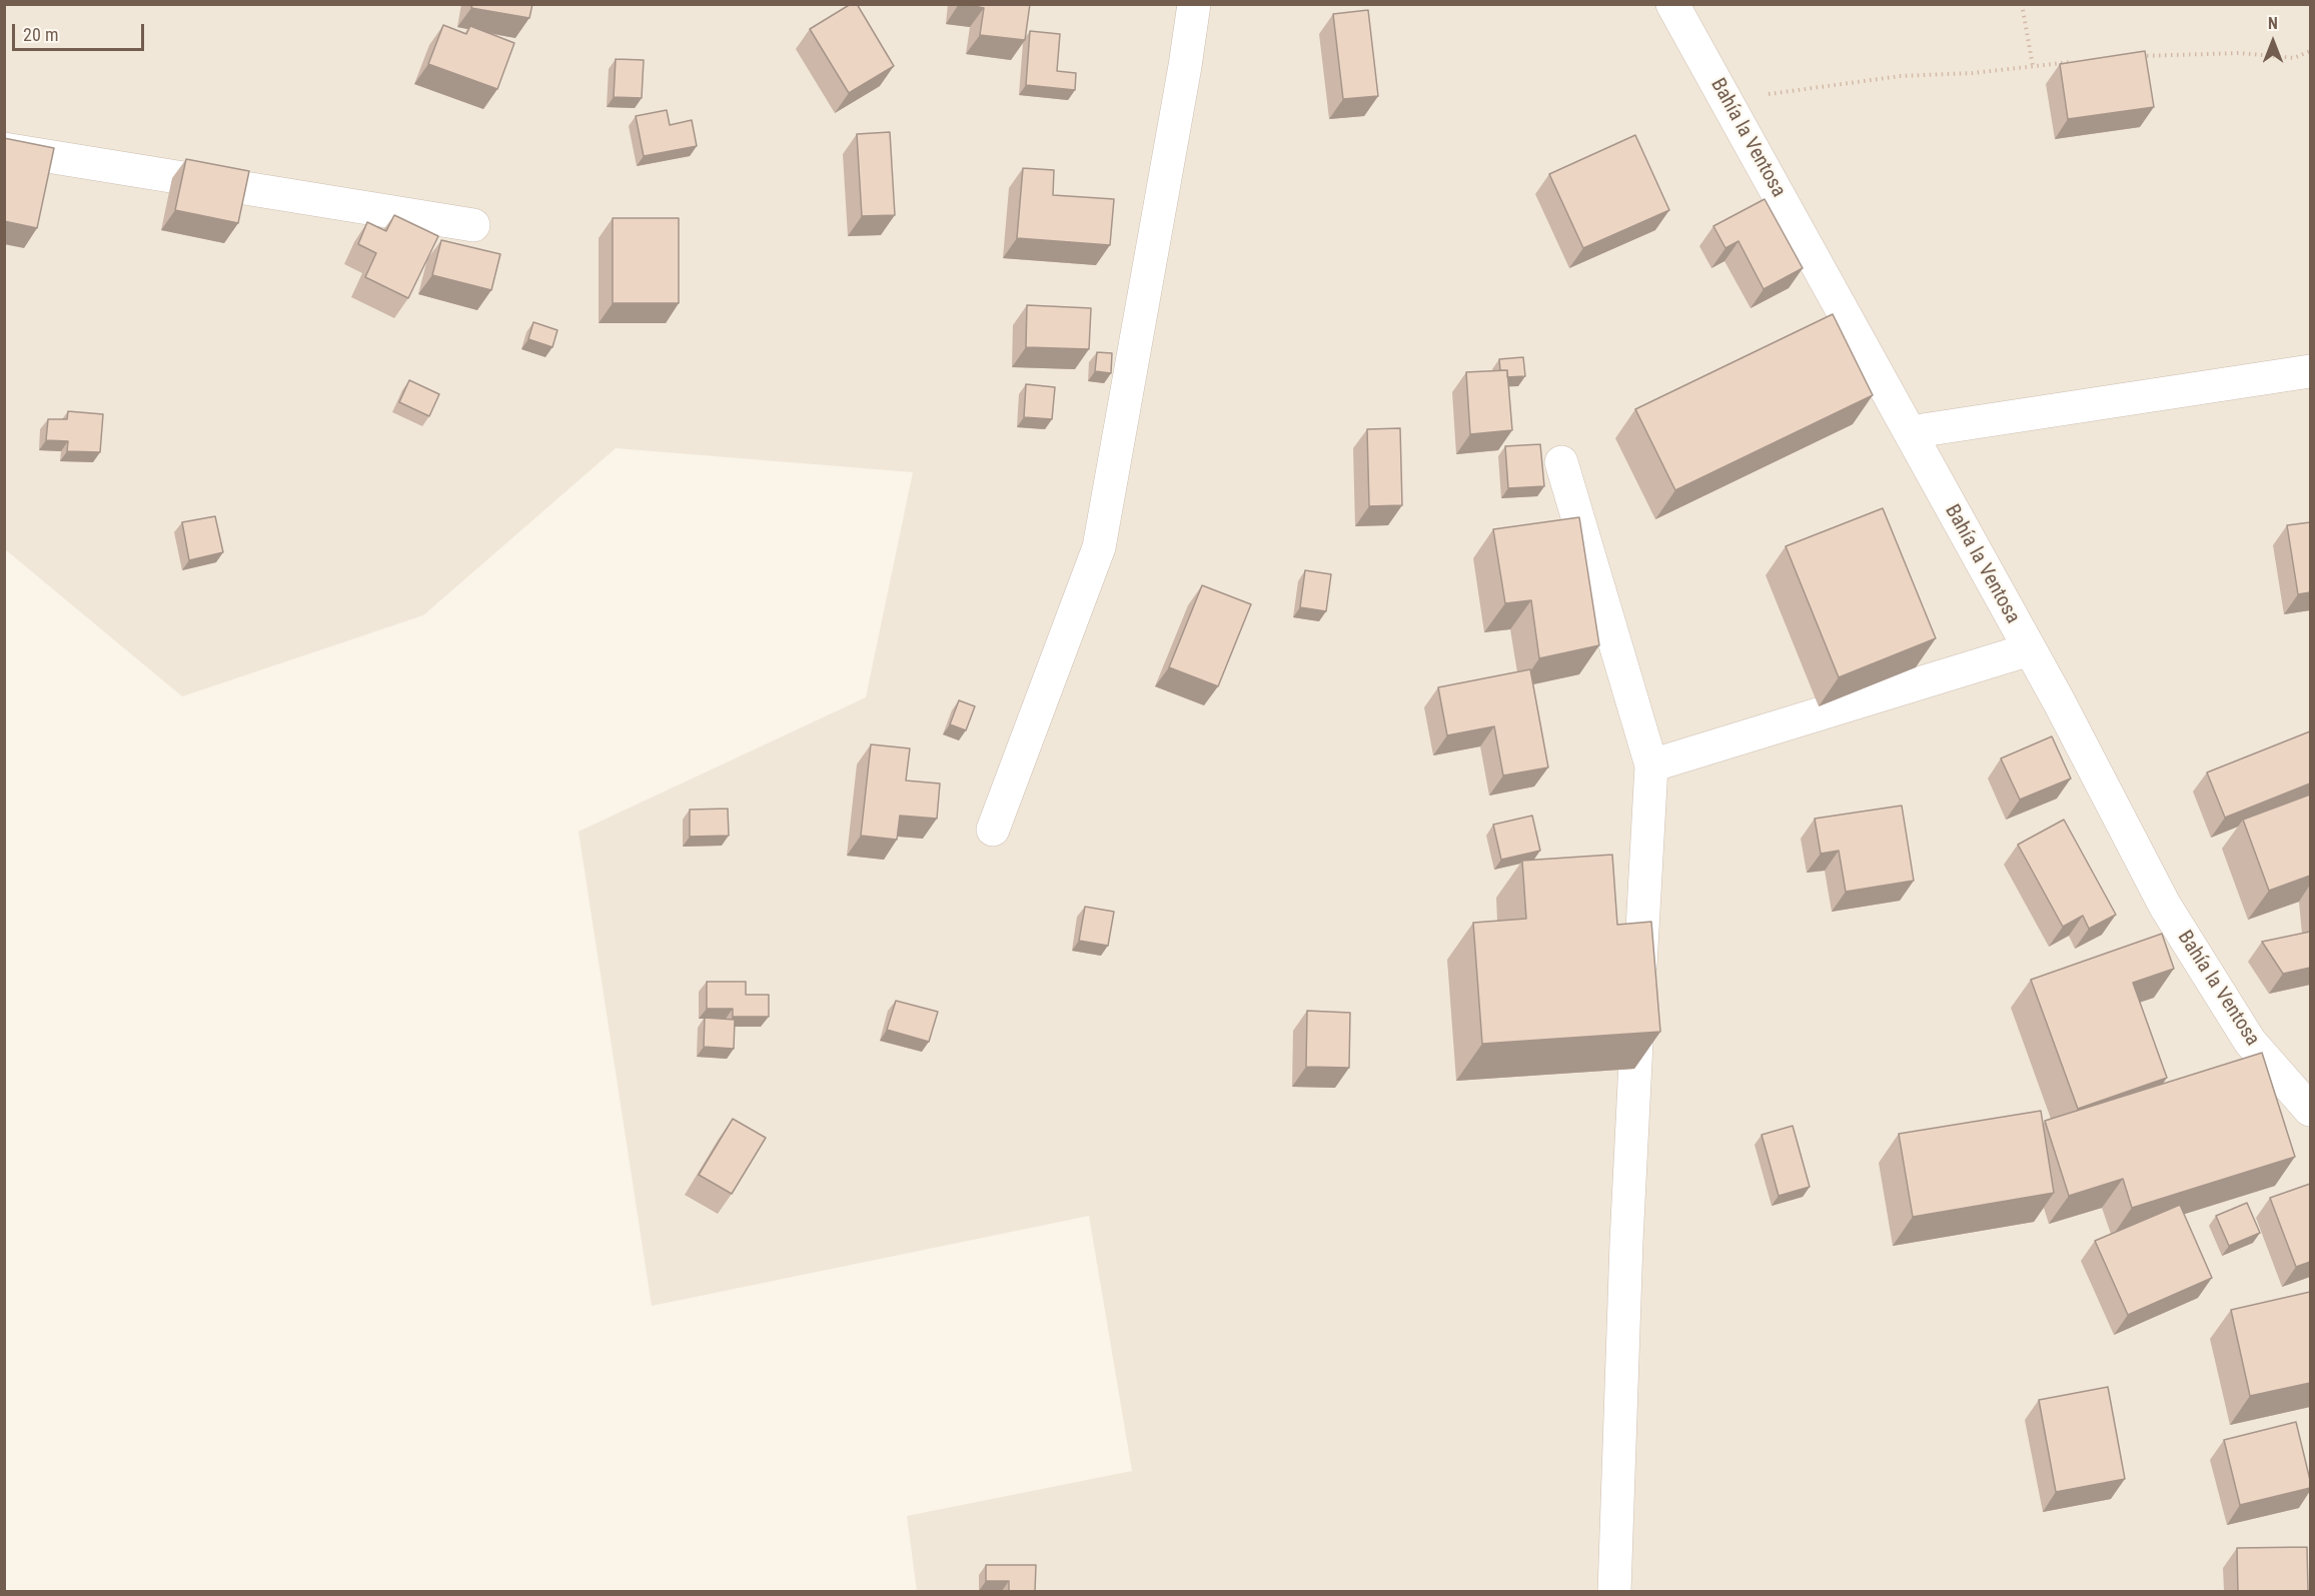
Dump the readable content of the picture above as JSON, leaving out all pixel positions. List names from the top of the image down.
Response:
{
  "streets": {
    "street": ["Bahía la Ventosa"]
  },
  "scale_bar": "20 m",
  "north": "top"
}
